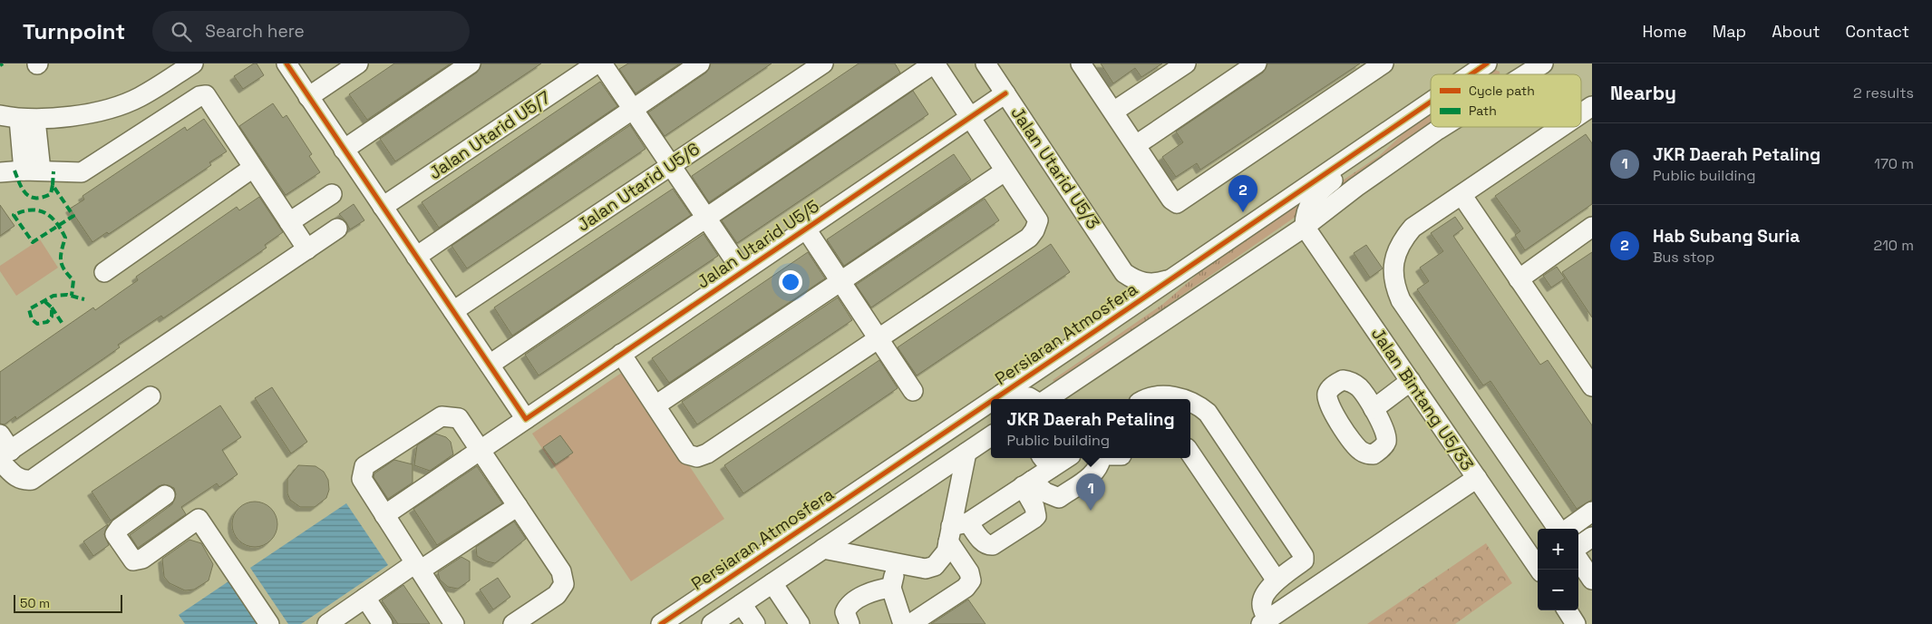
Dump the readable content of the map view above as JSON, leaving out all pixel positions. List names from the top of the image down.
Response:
{
  "streets": {
    "street": [
      "Jalan Utarid U5/7",
      "Jalan Utarid U5/3",
      "Jalan Utarid U5/6",
      "Jalan Utarid U5/5",
      "Persiaran Atmosfera",
      "Jalan Bintang U5/33"
    ]
  },
  "crossings": [
    ["Jalan Utarid U5/3", "Jalan Utarid U5/5"]
  ],
  "legend": ["Cycle path", "Path"],
  "scale_bar": "50 m",
  "page": {
    "header": "Turnpoint",
    "search": "Search here",
    "nav": [
      "Home",
      "Map",
      "About",
      "Contact"
    ],
    "heading": ["Nearby", "2 results"],
    "list": [
      {
        "mark": "1",
        "name": "JKR Daerah Petaling",
        "note": "Public building",
        "value": "170 m"
      },
      {
        "mark": "2",
        "name": "Hab Subang Suria",
        "note": "Bus stop",
        "value": "210 m"
      }
    ],
    "pins": ["2", "1"],
    "popup": ["JKR Daerah Petaling", "Public building"],
    "map_buttons": ["+", "−"],
    "scale": "50 m"
  }
}
